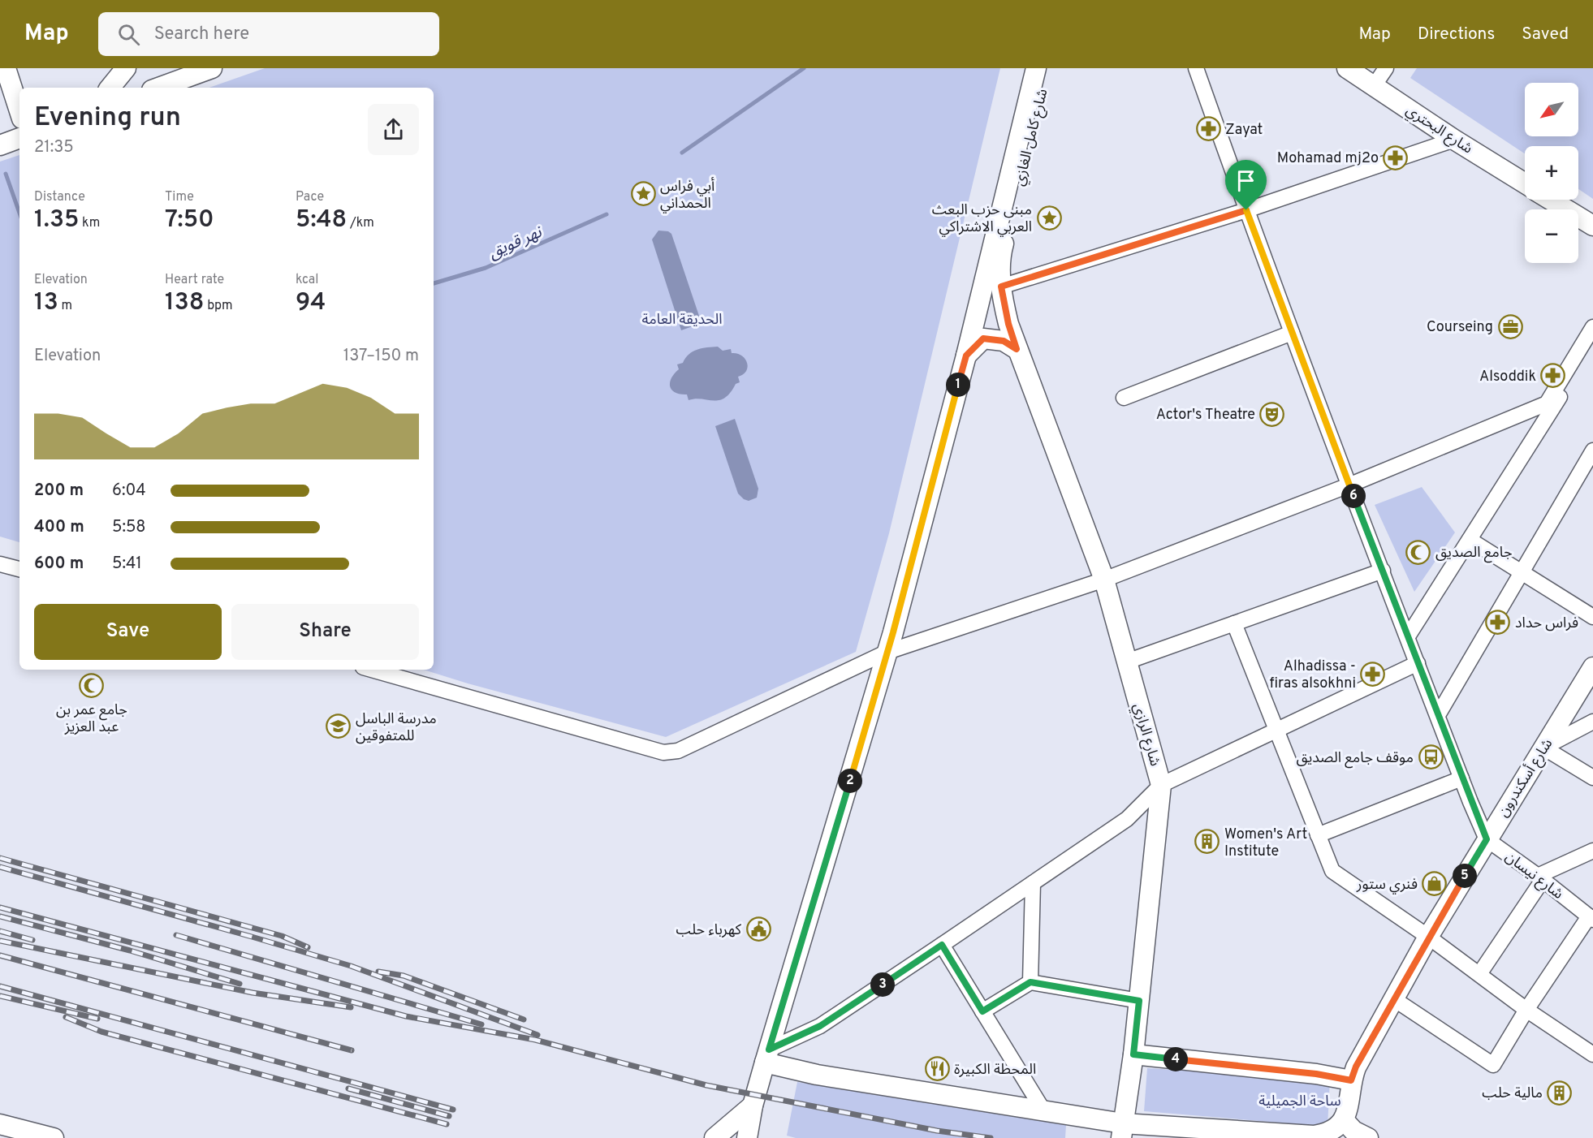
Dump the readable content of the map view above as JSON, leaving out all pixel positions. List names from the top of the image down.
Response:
{
  "streets": {
    "main road": [
      "شارع البحتري",
      "شارع كامل الغازي",
      "شارع الرازي",
      "شارع أسكندرون"
    ],
    "street": ["شارع نيسان"]
  },
  "crossings": [
    ["شارع كامل الغازي", "شارع الرازي"],
    ["شارع أسكندرون", "شارع نيسان"]
  ],
  "water": ["نهر قويق"],
  "parks": ["الحديقة العامة", "ساحة الجميلية"],
  "places": {
    "pharmacy": [
      "Zayat",
      "Mohamad mj2o",
      "Alsoddik",
      "فراس حداد",
      "Alhadissa - firas alsokhni"
    ],
    "place": ["أبي فراس الحمداني", "مبنى حزب البعث العربي الاشتراكي"],
    "office": ["Courseing"],
    "theatre": ["Actor's Theatre"],
    "mosque": ["جامع الصديق", "جامع عمر بن عبد العزيز"],
    "school or university": ["مدرسة الباسل للمتفوقين"],
    "bus stop": ["موقف جامع الصديق"],
    "building": ["Women's Art Institute", "مالية حلب"],
    "shop": ["فنري ستور"],
    "public building": ["كهرباء حلب"],
    "restaurant": ["المحطة الكبيرة"]
  },
  "north": "bottom left",
  "page": {
    "header": "Map",
    "search": "Search here",
    "nav": ["Map", "Directions", "Saved"],
    "map_buttons": ["+", "−"],
    "heading": ["Evening run", "21:35"],
    "stats": [
      ["Distance", "1.35 km"],
      ["Time", "7:50"],
      ["Pace", "5:48 /km"],
      ["Elevation", "13 m"],
      ["Heart rate", "138 bpm"],
      ["kcal", "94"]
    ],
    "chart": ["Elevation", "137–150 m"],
    "pins": [
      "1",
      "6",
      "2",
      "5",
      "3",
      "4"
    ],
    "list": [
      {
        "name": "200 m",
        "note": "6:04"
      },
      {
        "name": "400 m",
        "note": "5:58"
      },
      {
        "name": "600 m",
        "note": "5:41"
      }
    ],
    "buttons": ["Save", "Share"]
  }
}
